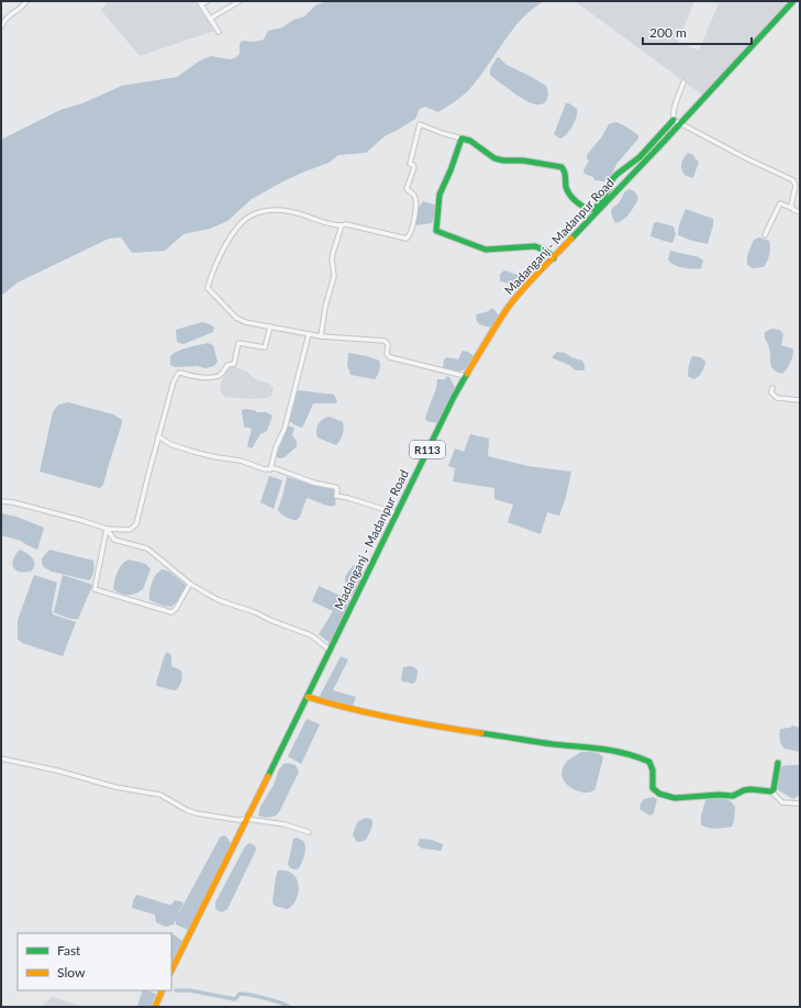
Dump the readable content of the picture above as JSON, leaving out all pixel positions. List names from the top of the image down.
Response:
{
  "streets": {
    "main road": ["Madanganj - Madanpur Road", "R113"]
  },
  "legend": ["Fast", "Slow"],
  "scale_bar": "200 m"
}
